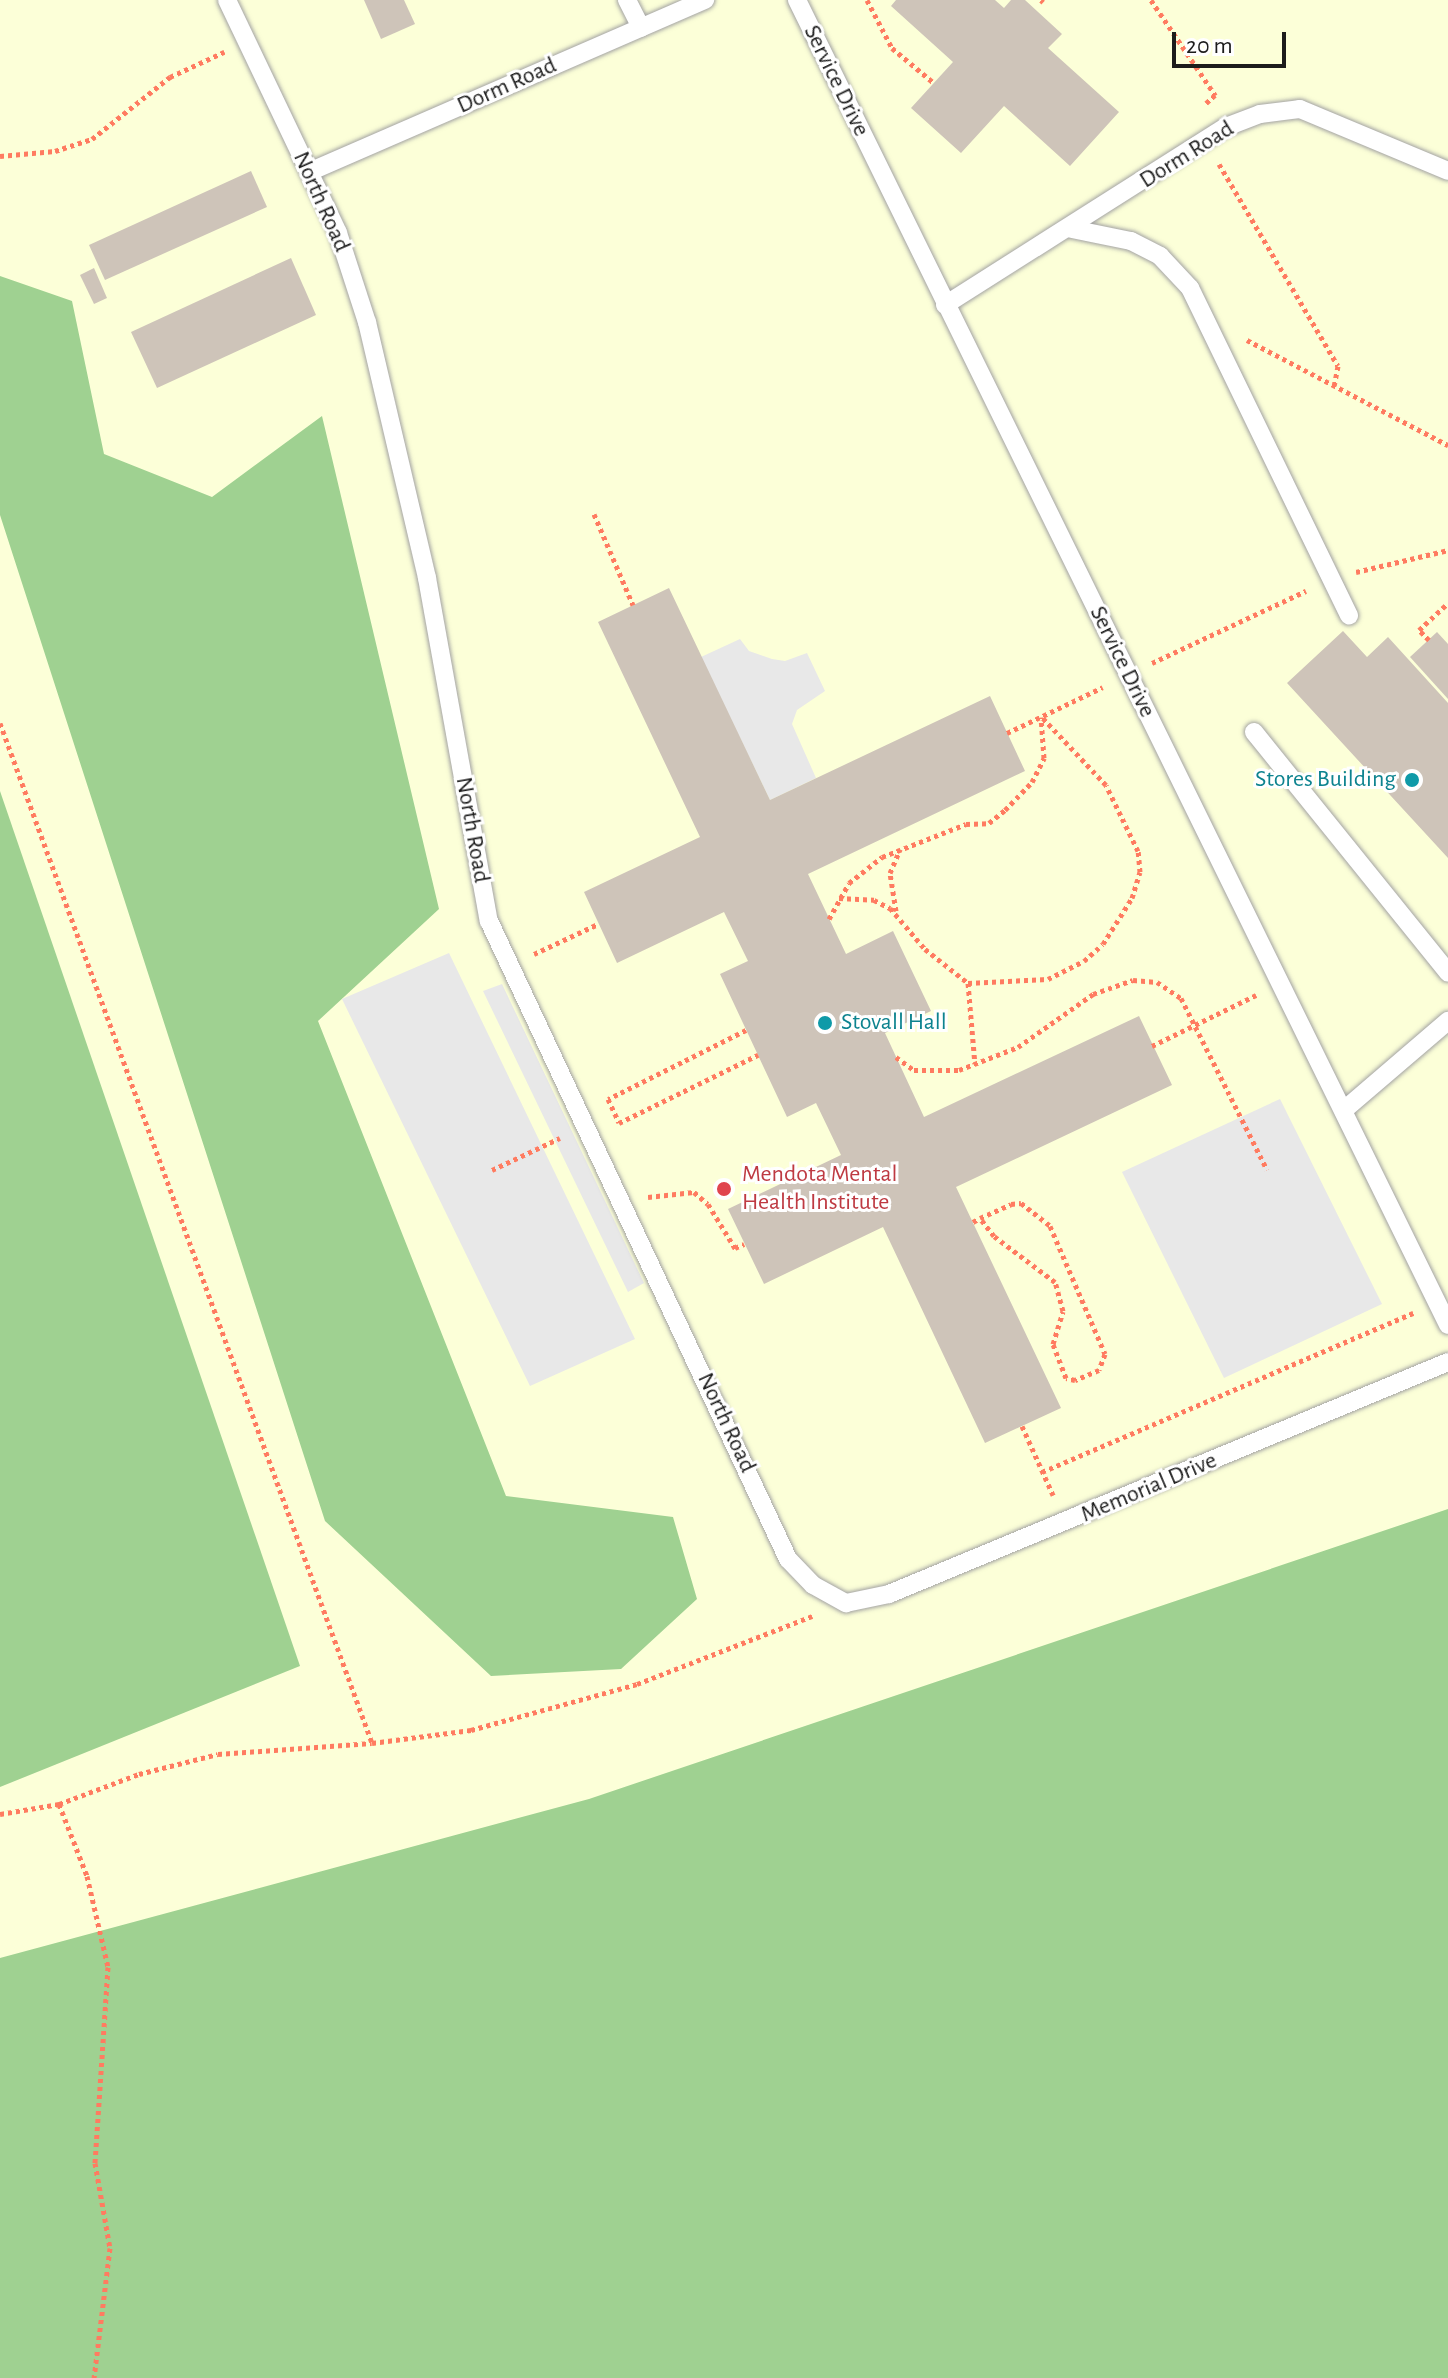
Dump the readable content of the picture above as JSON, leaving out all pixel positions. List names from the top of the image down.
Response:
{
  "streets": {
    "lane": [
      "Service Drive",
      "Dorm Road",
      "North Road",
      "Memorial Drive"
    ]
  },
  "crossings": [
    ["Service Drive", "Dorm Road"],
    ["Dorm Road", "North Road"],
    ["North Road", "Memorial Drive"]
  ],
  "places": ["Stores Building", "Stovall Hall", "Mendota Mental Health Institute"],
  "scale_bar": "20 m"
}
